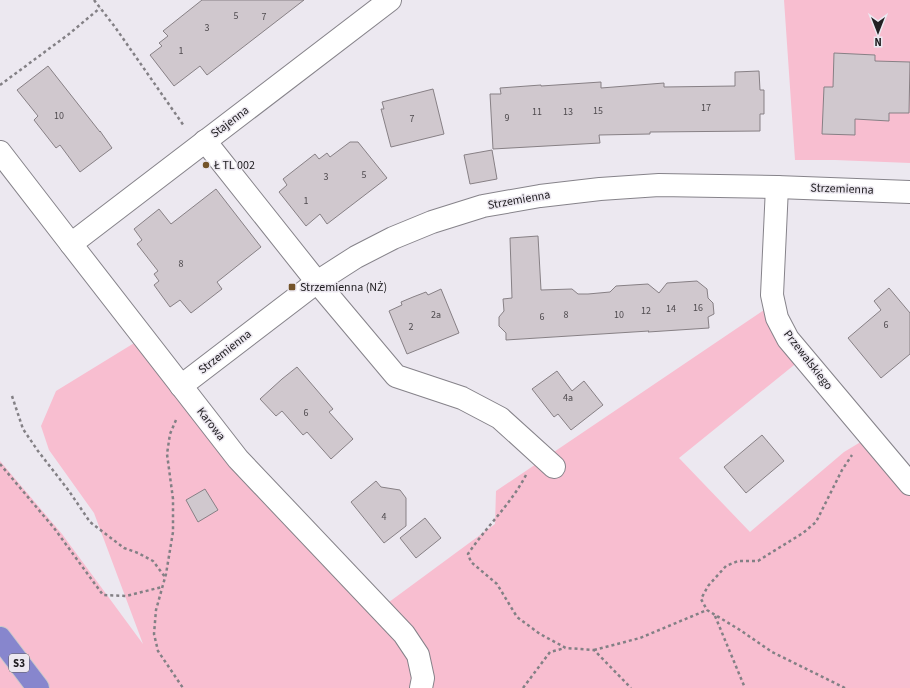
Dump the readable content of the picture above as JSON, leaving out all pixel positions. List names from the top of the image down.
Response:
{
  "streets": {
    "highway": ["S3"],
    "street": [
      "Stajenna",
      "Strzemienna",
      "Przewalskiego",
      "Karowa"
    ]
  },
  "crossings": [
    ["Stajenna", "Karowa"],
    ["Strzemienna", "Przewalskiego"],
    ["Strzemienna", "Karowa"]
  ],
  "places": {
    "other": ["Ł TL 002"],
    "transit": ["Strzemienna (NŻ)"]
  },
  "house_numbers": [
    "5",
    "7",
    "3",
    "1",
    "17",
    "15",
    "11",
    "13",
    "10",
    "9",
    "7",
    "5",
    "3",
    "1",
    "8",
    "16",
    "14",
    "12",
    "2a",
    "8",
    "10",
    "6",
    "6",
    "2",
    "4a",
    "6",
    "4"
  ],
  "north": "bottom"
}
